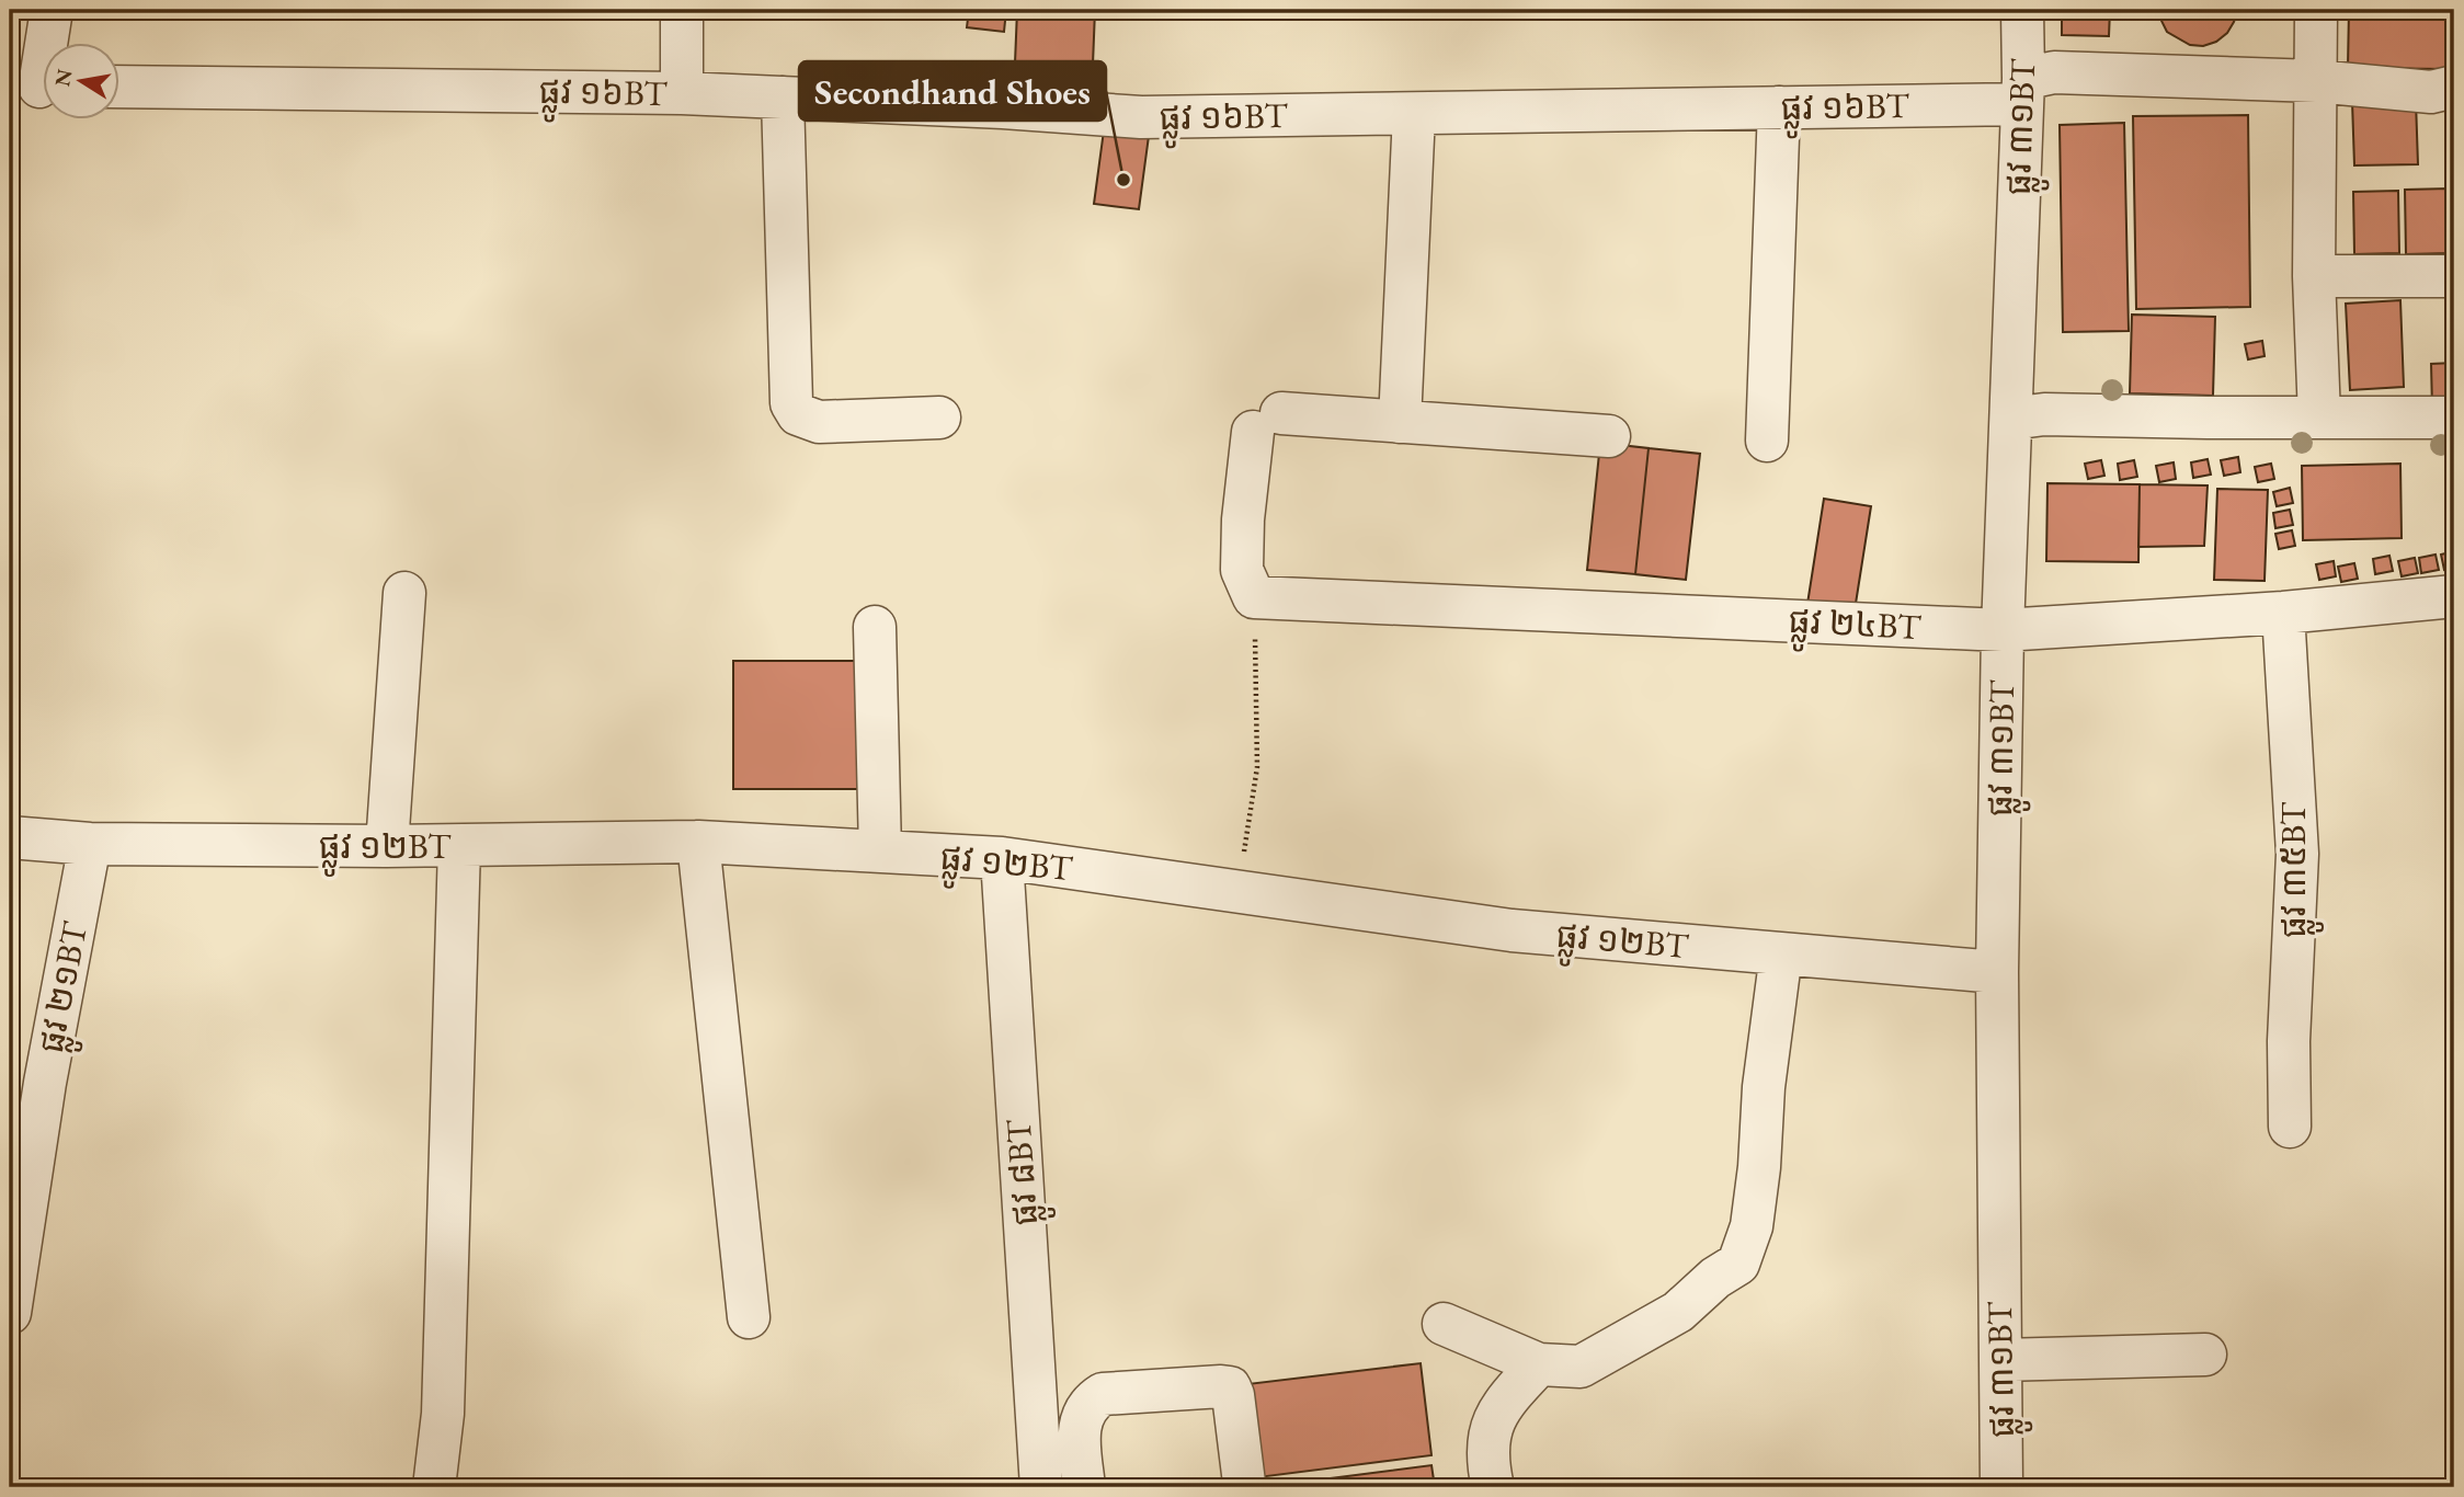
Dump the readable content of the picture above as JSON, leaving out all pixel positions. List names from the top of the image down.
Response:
{
  "streets": {
    "street": [
      "ផ្លូវ ១៦BT",
      "ផ្លូវ ៣១BT",
      "ផ្លូវ ២៤BT",
      "ផ្លូវ ១២BT",
      "ផ្លូវ ៣៥BT",
      "ផ្លូវ ២១BT",
      "ផ្លូវ ៨BT"
    ]
  },
  "crossings": [
    ["ផ្លូវ ១៦BT", "ផ្លូវ ៣១BT"],
    ["ផ្លូវ ៣១BT", "ផ្លូវ ២៤BT"],
    ["ផ្លូវ ៣១BT", "ផ្លូវ ១២BT"],
    ["ផ្លូវ ២៤BT", "ផ្លូវ ៣៥BT"],
    ["ផ្លូវ ១២BT", "ផ្លូវ ២១BT"],
    ["ផ្លូវ ១២BT", "ផ្លូវ ៨BT"]
  ],
  "places": ["Secondhand Shoes"],
  "north": "left"
}
